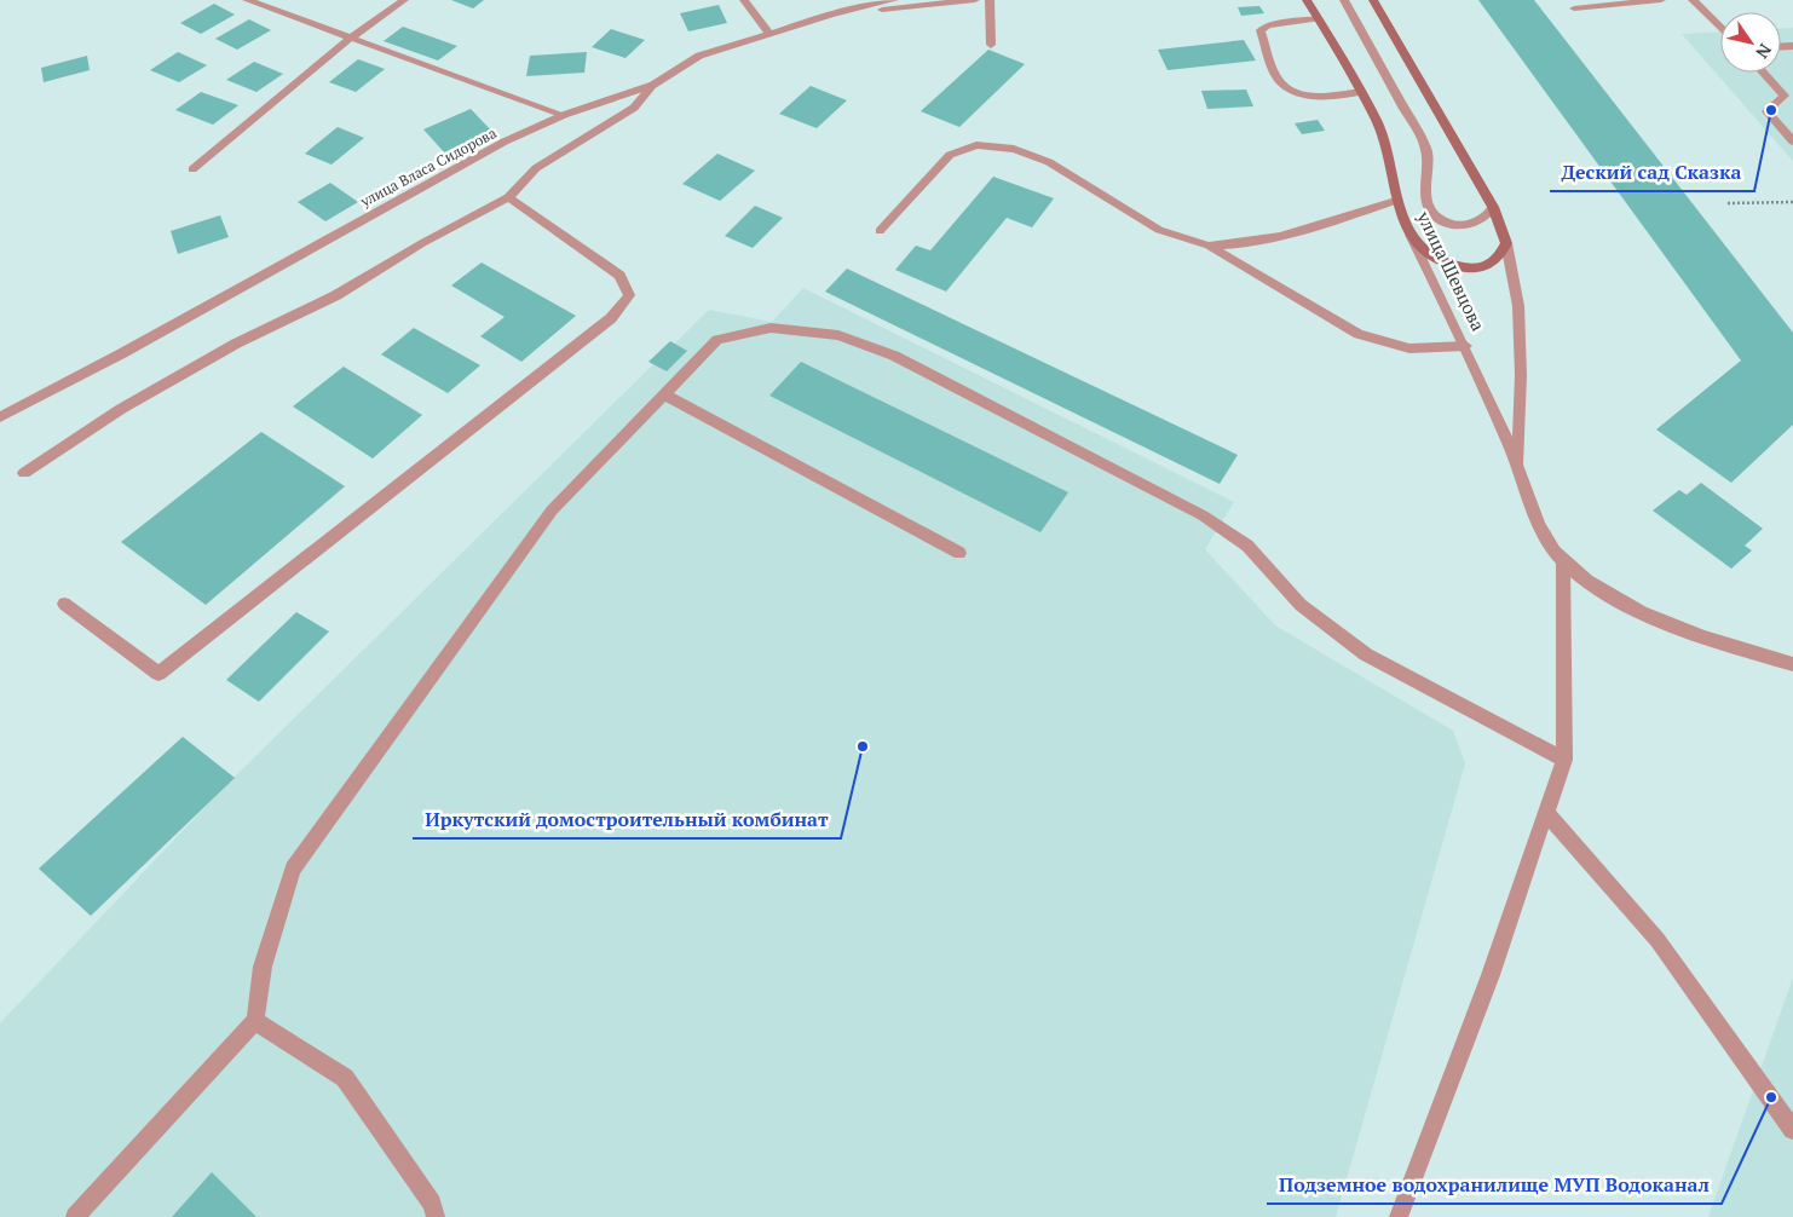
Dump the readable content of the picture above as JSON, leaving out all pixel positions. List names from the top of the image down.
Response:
{
  "streets": {
    "main road": ["улица Шевцова"],
    "street": ["улица Власа Сидорова"]
  },
  "places": ["Деский сад Сказка", "Иркутский домостроительный комбинат", "Подземное водохранилище МУП Водоканал"],
  "north": "bottom right"
}
